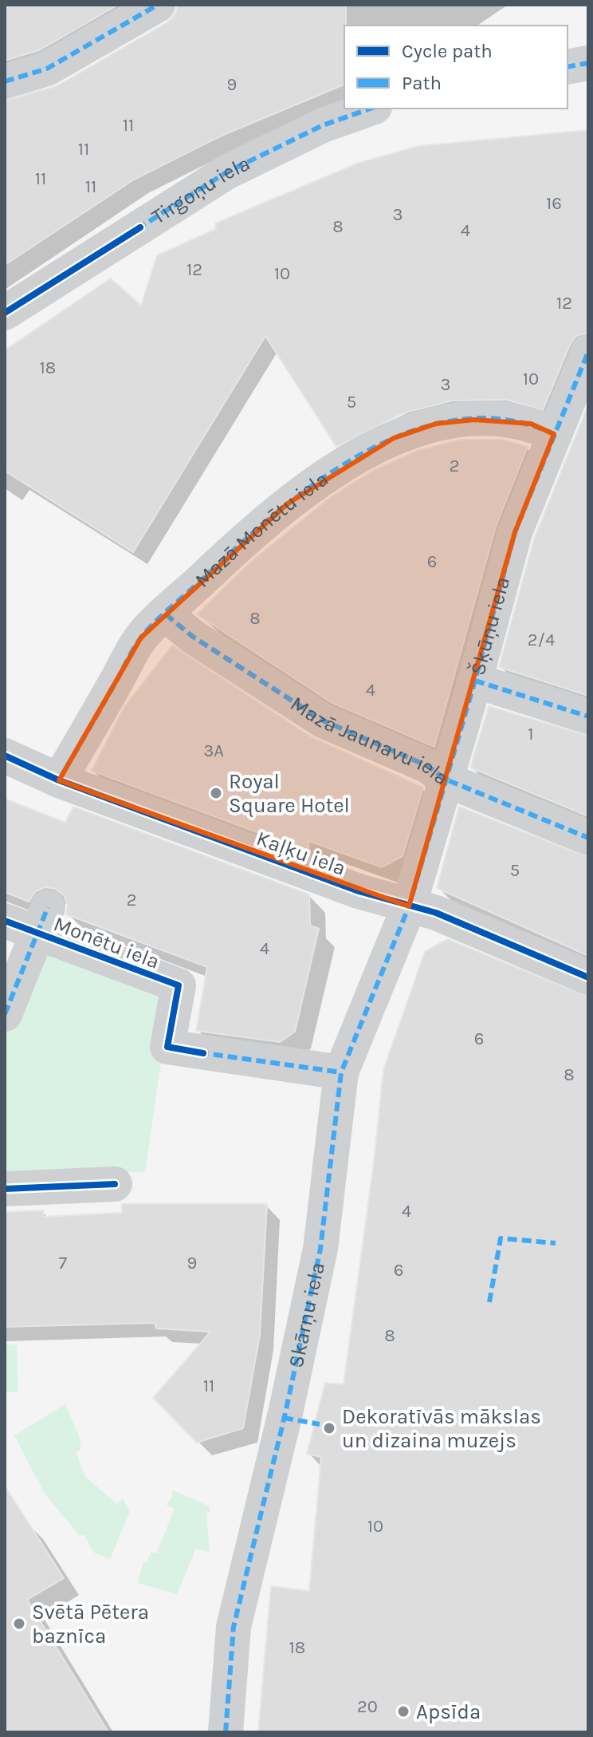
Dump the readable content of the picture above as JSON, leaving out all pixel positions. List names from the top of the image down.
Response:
{
  "streets": {
    "street": [
      "Tirgoņu iela",
      "Mazā Monētu iela",
      "Šķūņu iela",
      "Mazā Jaunavu iela",
      "Kaļķu iela",
      "Monētu iela",
      "Skārņu iela"
    ]
  },
  "crossings": [
    ["Mazā Monētu iela", "Šķūņu iela"],
    ["Mazā Monētu iela", "Mazā Jaunavu iela"],
    ["Mazā Monētu iela", "Kaļķu iela"],
    ["Šķūņu iela", "Mazā Jaunavu iela"],
    ["Šķūņu iela", "Kaļķu iela"],
    ["Šķūņu iela", "Skārņu iela"],
    ["Kaļķu iela", "Skārņu iela"],
    ["Monētu iela", "Skārņu iela"]
  ],
  "places": [
    "Royal Square Hotel",
    "Dekoratīvās mākslas un dizaina muzejs",
    "Svētā Pētera baznīca",
    "Apsīda"
  ],
  "house_numbers": [
    "9",
    "11",
    "11",
    "11",
    "11",
    "16",
    "3",
    "8",
    "4",
    "12",
    "10",
    "12",
    "18",
    "10",
    "3",
    "5",
    "2",
    "6",
    "8",
    "2/4",
    "4",
    "1",
    "3A",
    "5",
    "2",
    "4",
    "6",
    "8",
    "4",
    "7",
    "9",
    "6",
    "8",
    "11",
    "10",
    "18",
    "20"
  ],
  "legend": ["Cycle path", "Path"]
}
